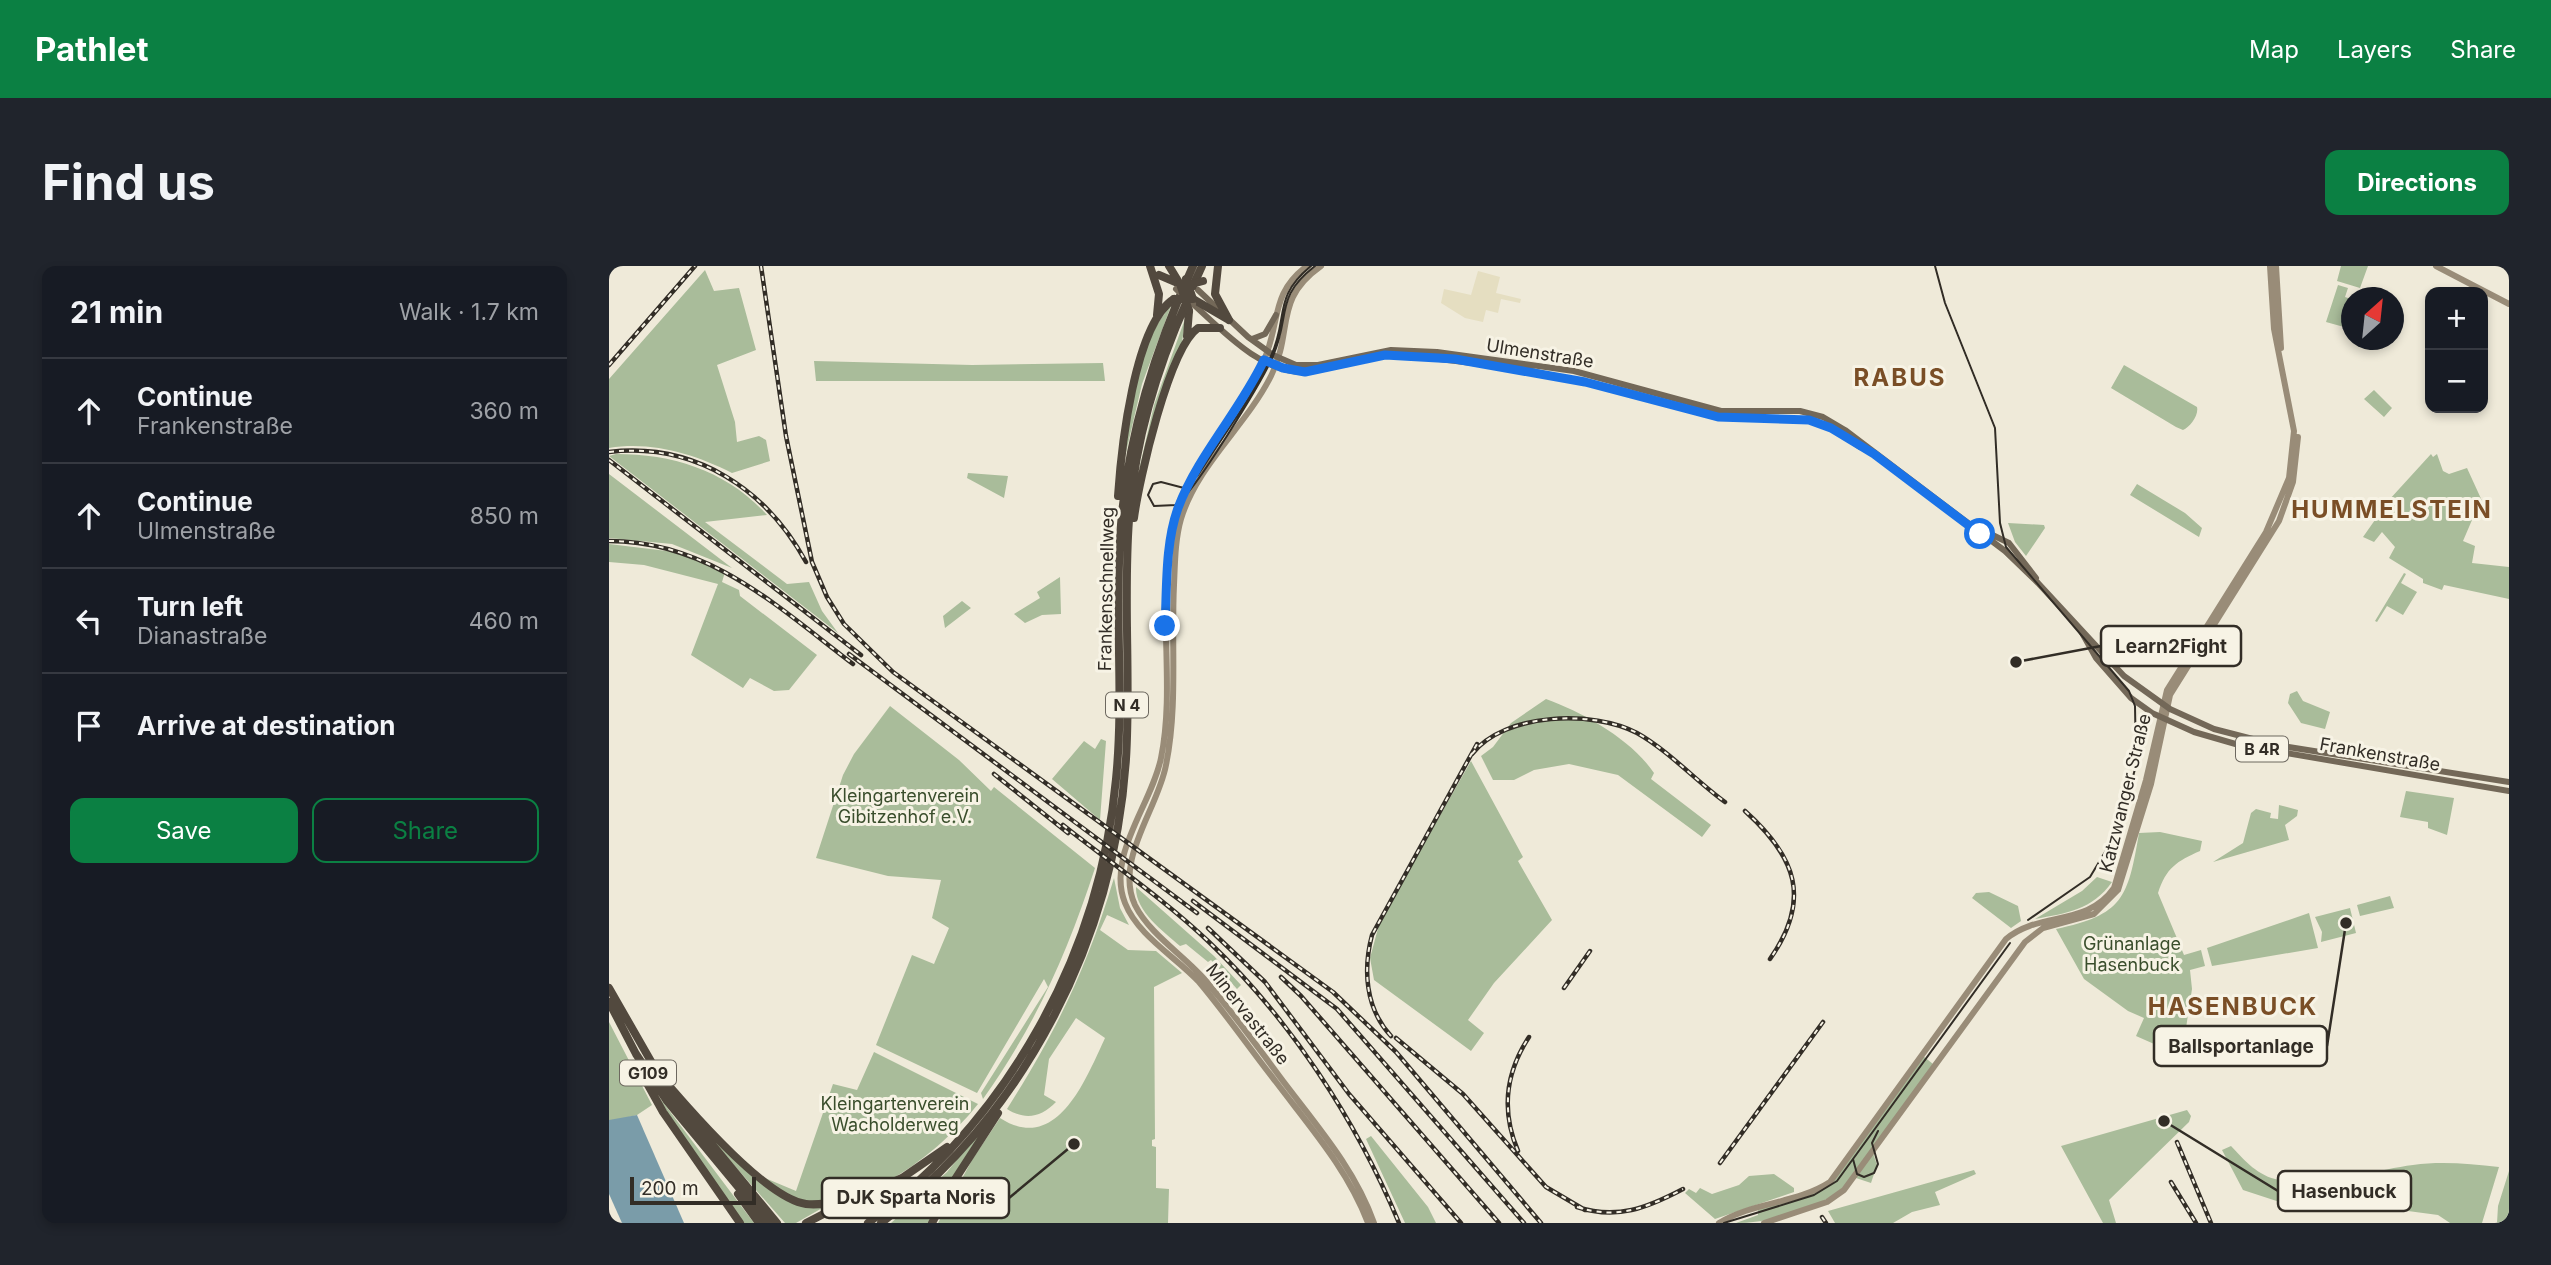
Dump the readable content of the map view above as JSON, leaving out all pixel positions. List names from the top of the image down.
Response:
{
  "streets": {
    "highway": ["Frankenschnellweg", "N 4", "G109"],
    "main road": [
      "Ulmenstraße",
      "B 4R",
      "Frankenstraße",
      "Katzwanger Straße",
      "Minervastraße"
    ]
  },
  "crossings": [
    ["Ulmenstraße", "B 4R"],
    ["Ulmenstraße", "Frankenstraße"],
    ["Ulmenstraße", "Minervastraße"],
    ["B 4R", "Minervastraße"],
    ["Frankenstraße", "Katzwanger Straße"]
  ],
  "districts": ["RABUS", "HUMMELSTEIN", "HASENBUCK"],
  "parks": ["Kleingartenverein Gibitzenhof e.V.", "Grünanlage Hasenbuck", "Kleingartenverein Wacholderweg"],
  "places": [
    "Learn2Fight",
    "Ballsportanlage",
    "Hasenbuck",
    "DJK Sparta Noris"
  ],
  "scale_bar": "200 m",
  "north": "top right",
  "page": {
    "header": "Pathlet",
    "nav": ["Map", "Layers", "Share"],
    "buttons": [
      "Directions",
      ["Save", "Share"]
    ],
    "title": "Find us",
    "heading": ["21 min", "Walk · 1.7 km"],
    "map_buttons": ["+", "−"],
    "list": [
      ["Continue", "Frankenstraße", "360 m"],
      ["Continue", "Ulmenstraße", "850 m"],
      ["Turn left", "Dianastraße", "460 m"],
      "Arrive at destination"
    ],
    "scale": "200 m"
  }
}
